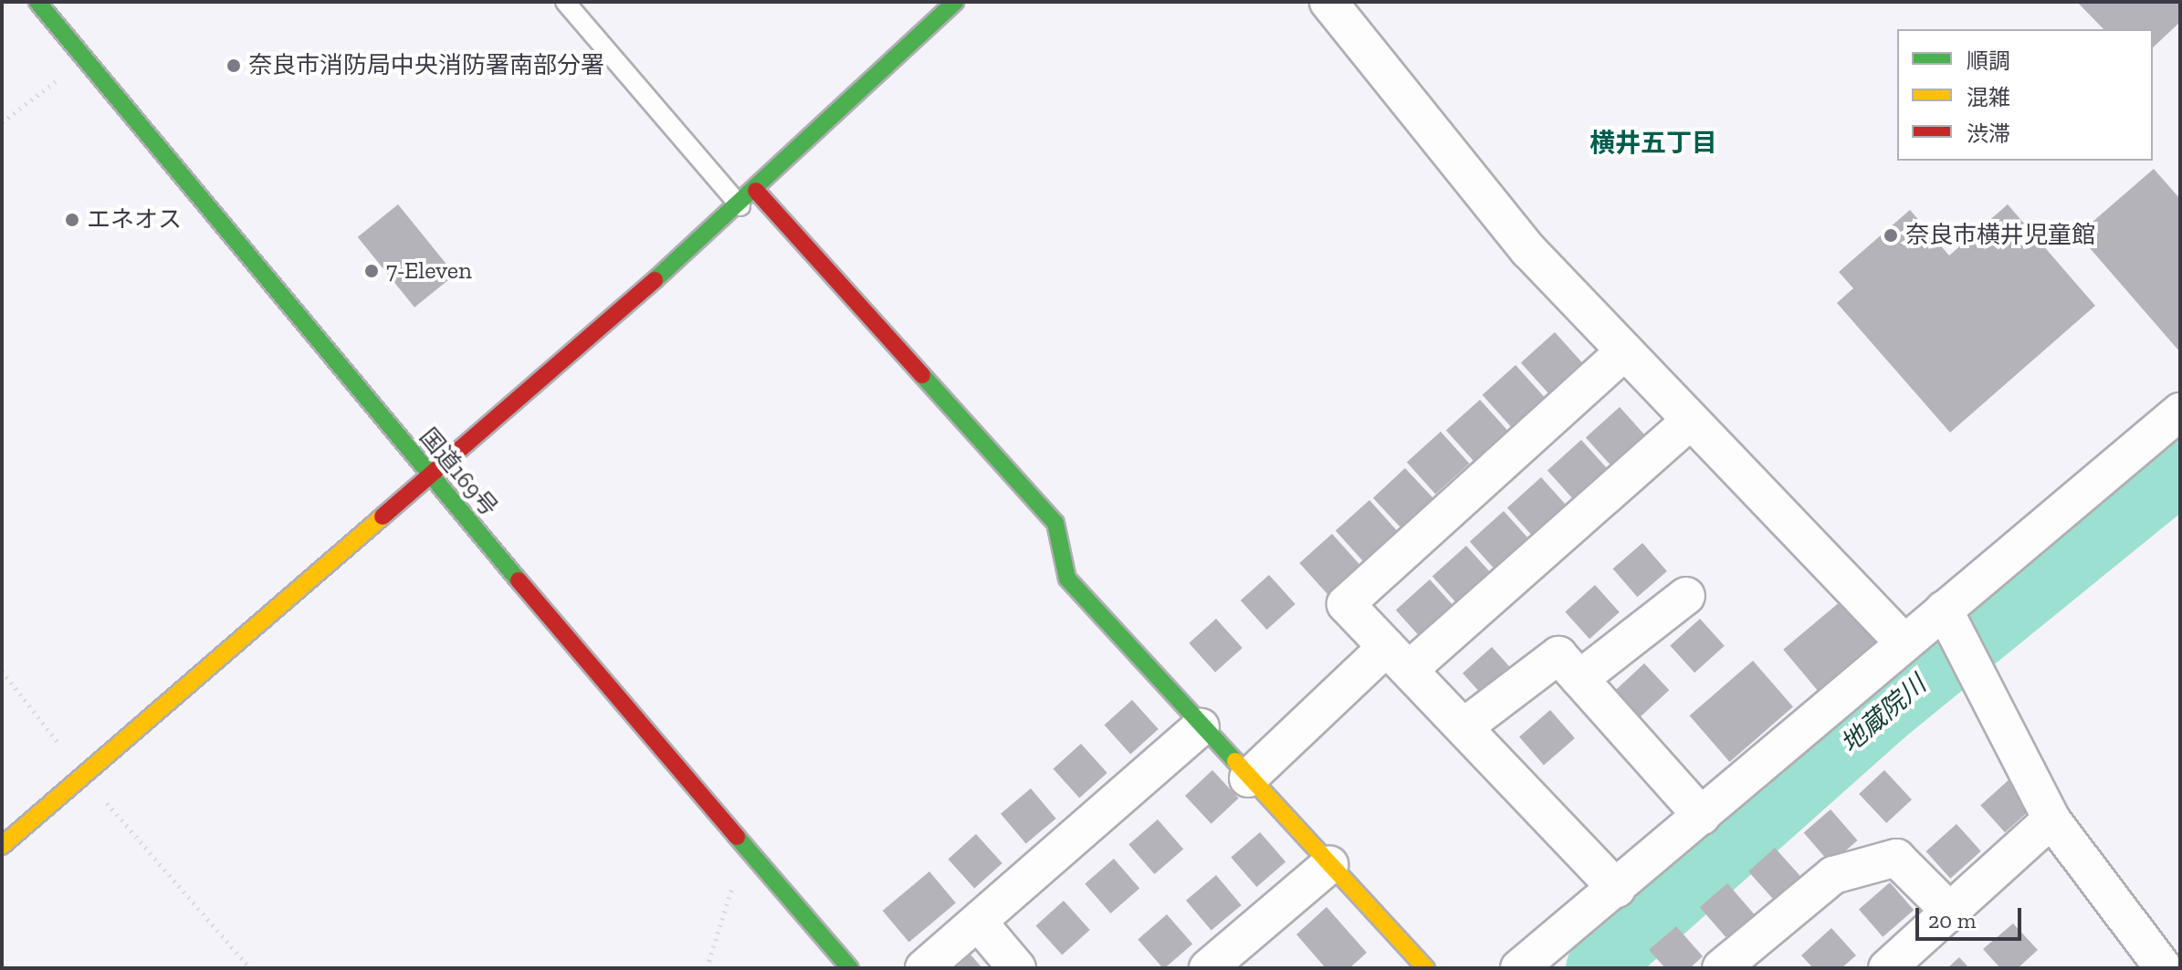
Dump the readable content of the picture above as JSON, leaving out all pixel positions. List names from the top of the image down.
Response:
{
  "streets": {
    "main road": ["国道169号"]
  },
  "districts": ["横井五丁目"],
  "water": ["地蔵院川"],
  "places": [
    "奈良市消防局中央消防署南部分署",
    "エネオス",
    "奈良市横井児童館",
    "7-Eleven"
  ],
  "legend": ["順調", "混雑", "渋滞"],
  "scale_bar": "20 m"
}
